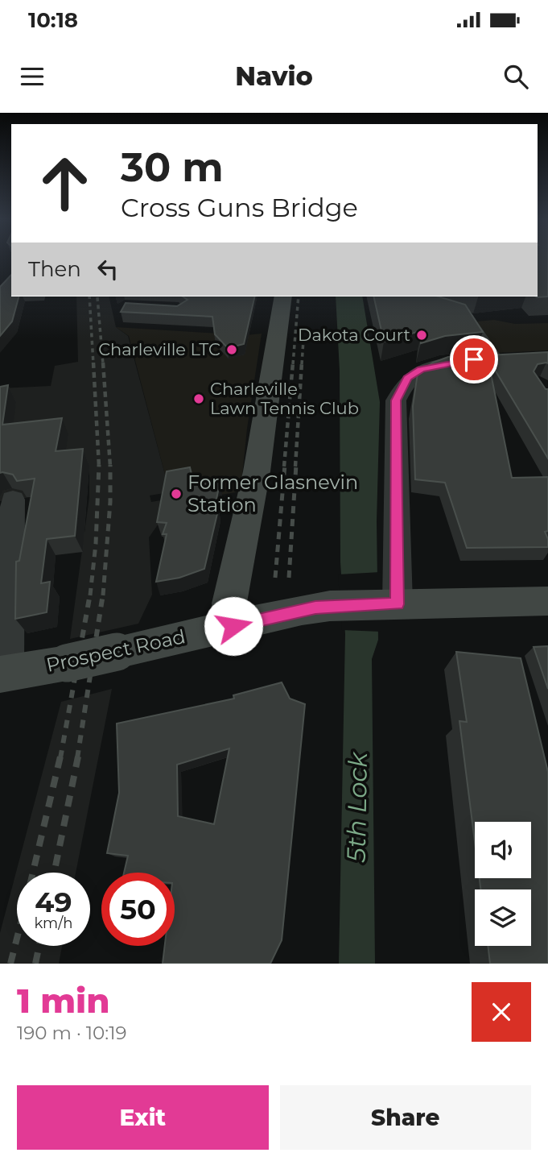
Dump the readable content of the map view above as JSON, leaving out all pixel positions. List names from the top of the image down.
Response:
{
  "streets": {
    "street": ["Prospect Road"]
  },
  "water": ["5th Lock"],
  "places": [
    "Dakota Court",
    "Charleville LTC",
    "Charleville Lawn Tennis Club",
    "Former Glasnevin Station"
  ],
  "page": {
    "status": "10:18",
    "header": "Navio",
    "turn": ["30 m", "Cross Guns Bridge"],
    "then": "Then",
    "speed": "49 km/h",
    "limit": "50",
    "heading": ["1 min", "190 m · 10:19"],
    "buttons": ["Exit", "Share"]
  }
}
